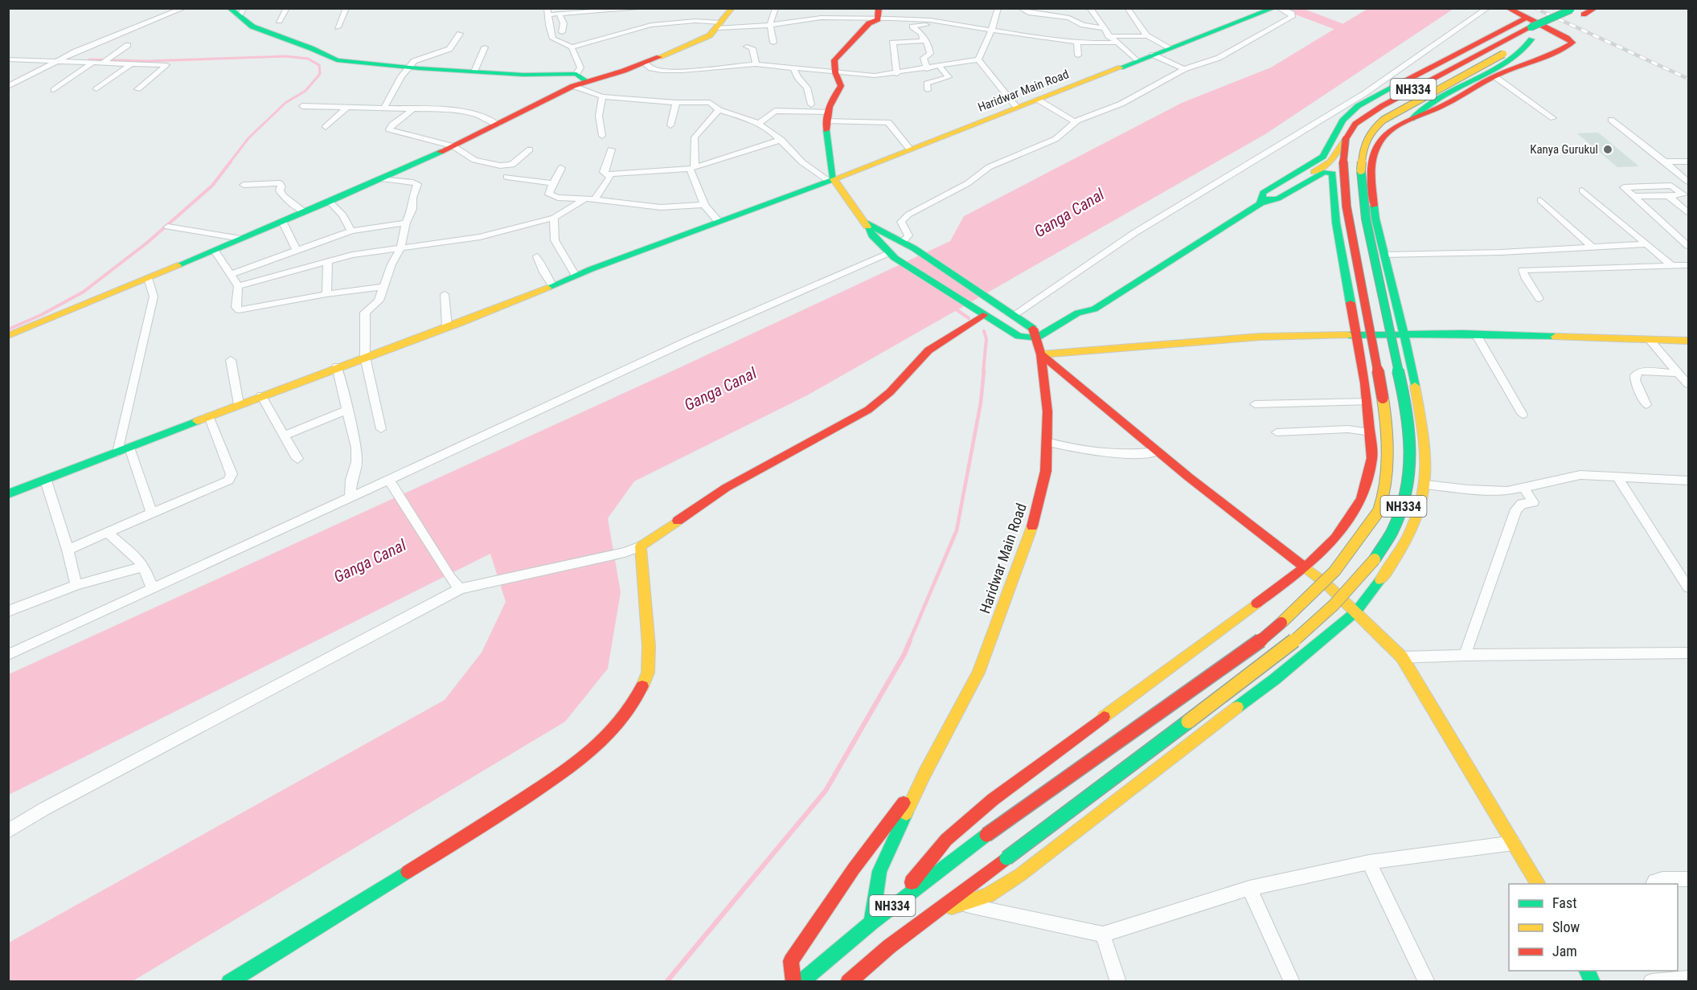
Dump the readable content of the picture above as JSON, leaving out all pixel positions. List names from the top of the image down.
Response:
{
  "streets": {
    "main road": ["NH334", "Haridwar Main Road"]
  },
  "crossings": [
    ["NH334", "Haridwar Main Road"]
  ],
  "water": ["Ganga Canal"],
  "places": ["Kanya Gurukul"],
  "legend": ["Fast", "Slow", "Jam"]
}
